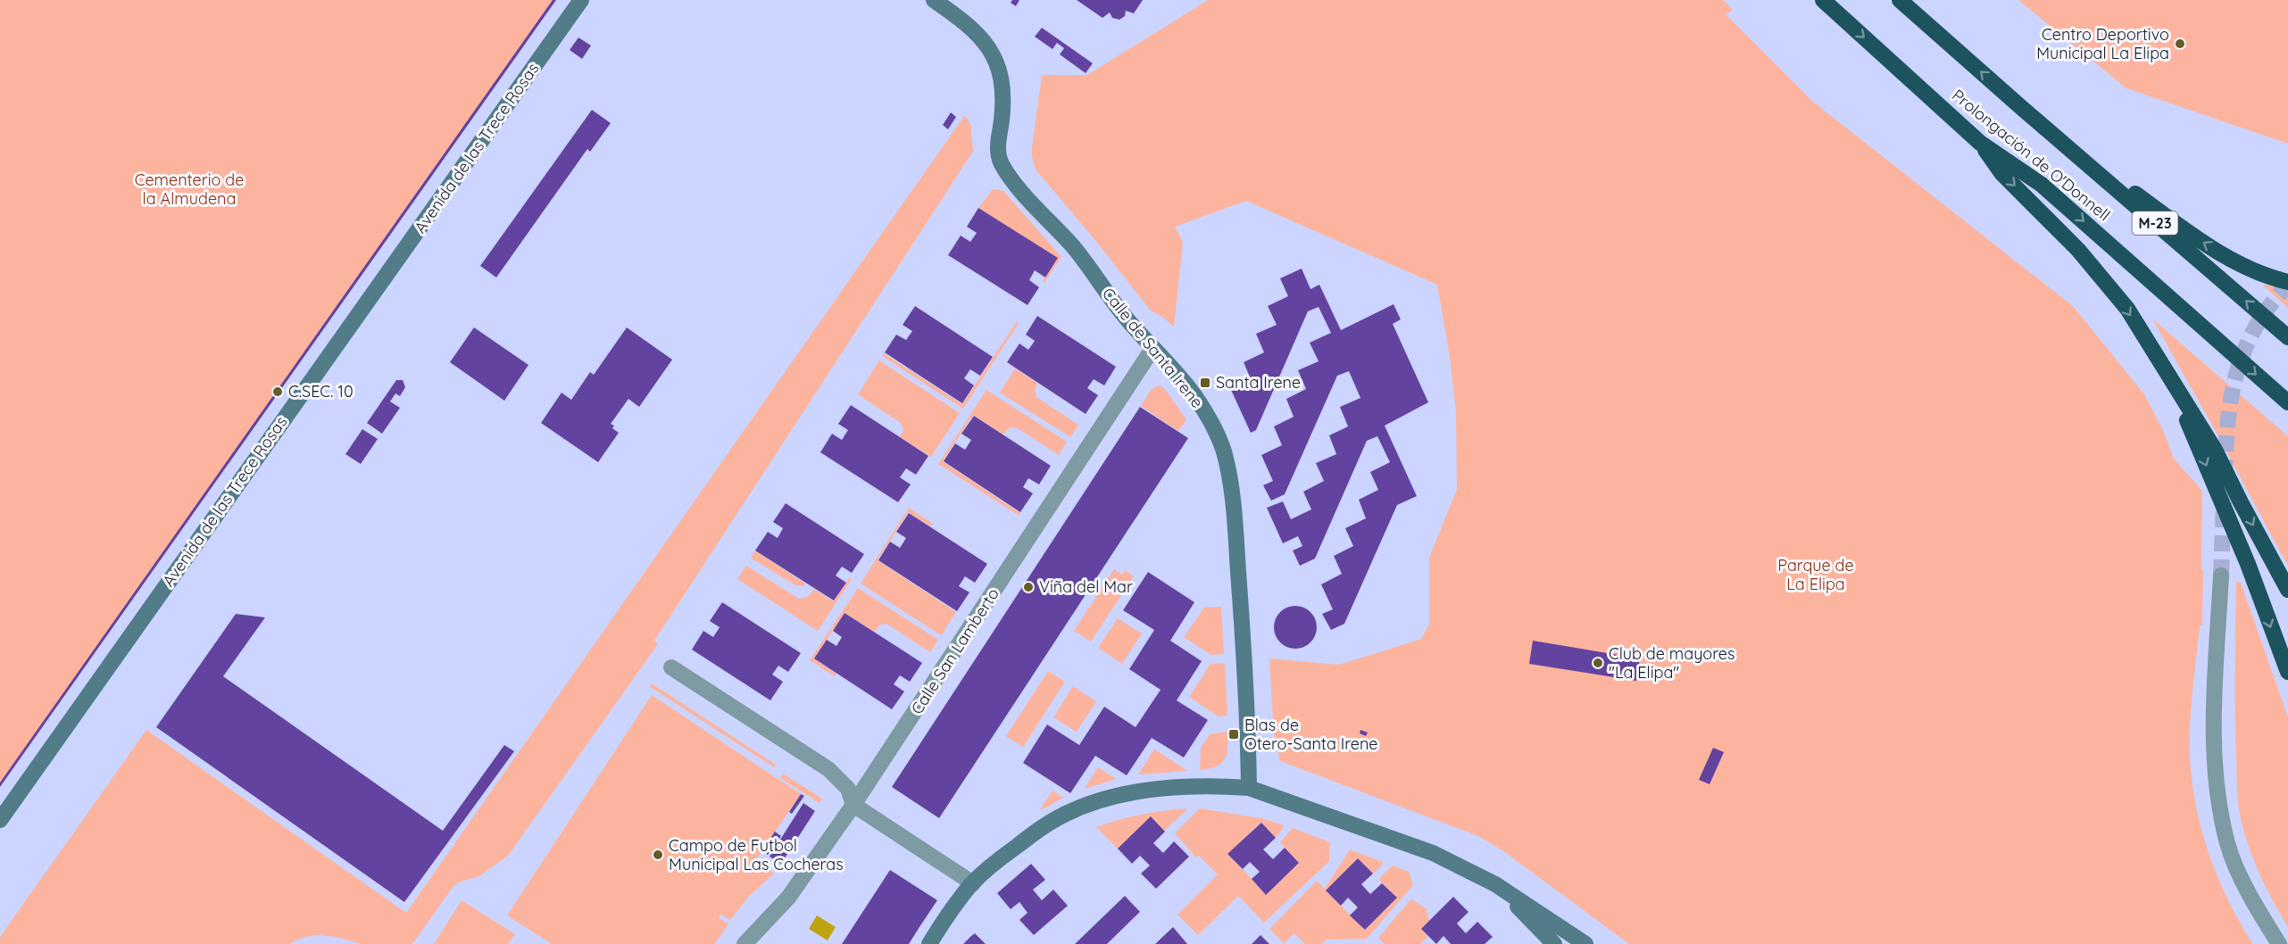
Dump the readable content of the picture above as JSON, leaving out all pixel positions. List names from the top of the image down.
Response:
{
  "streets": {
    "highway": ["Prolongación de O'Donnell", "M-23"],
    "street": ["Avenida de las Trece Rosas", "Calle de Santa Irene", "Calle San Lamberto"]
  },
  "crossings": [
    ["Calle de Santa Irene", "Calle San Lamberto"]
  ],
  "parks": ["Cementerio de la Almudena", "Parque de La Elipa"],
  "places": {
    "other": [
      "Centro Deportivo Municipal La Elipa",
      "C.SEC. 10",
      "Viña del Mar",
      "Club de mayores \"La Elipa\"",
      "Campo de Futbol Municipal Las Cocheras"
    ],
    "transit": ["Santa Irene", "Blas de Otero-Santa Irene"]
  }
}
